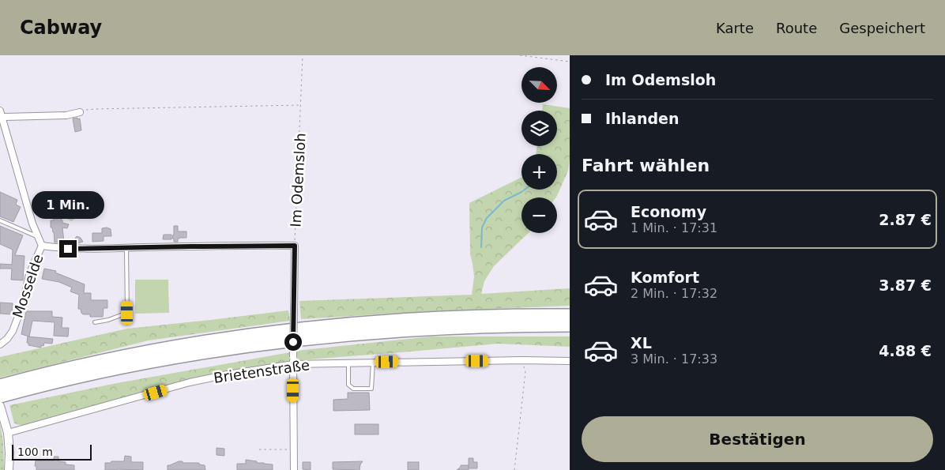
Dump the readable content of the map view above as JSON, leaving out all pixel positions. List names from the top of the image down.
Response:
{
  "streets": {
    "street": ["Im Odemsloh", "Mosselde", "Brietenstraße"]
  },
  "crossings": [
    ["Im Odemsloh", "Brietenstraße"]
  ],
  "scale_bar": "100 m",
  "north": "bottom right",
  "page": {
    "header": "Cabway",
    "nav": ["Karte", "Route", "Gespeichert"],
    "banner": ["Im Odemsloh", "Ihlanden"],
    "map_buttons": ["+", "−"],
    "heading": "Fahrt wählen",
    "list": [
      {
        "name": "Economy",
        "note": "1 Min. · 17:31",
        "value": "2.87 €"
      },
      {
        "name": "Komfort",
        "note": "2 Min. · 17:32",
        "value": "3.87 €"
      },
      {
        "name": "XL",
        "note": "3 Min. · 17:33",
        "value": "4.88 €"
      }
    ],
    "bubble": "1 Min.",
    "buttons": "Bestätigen",
    "scale": "100 m"
  }
}
